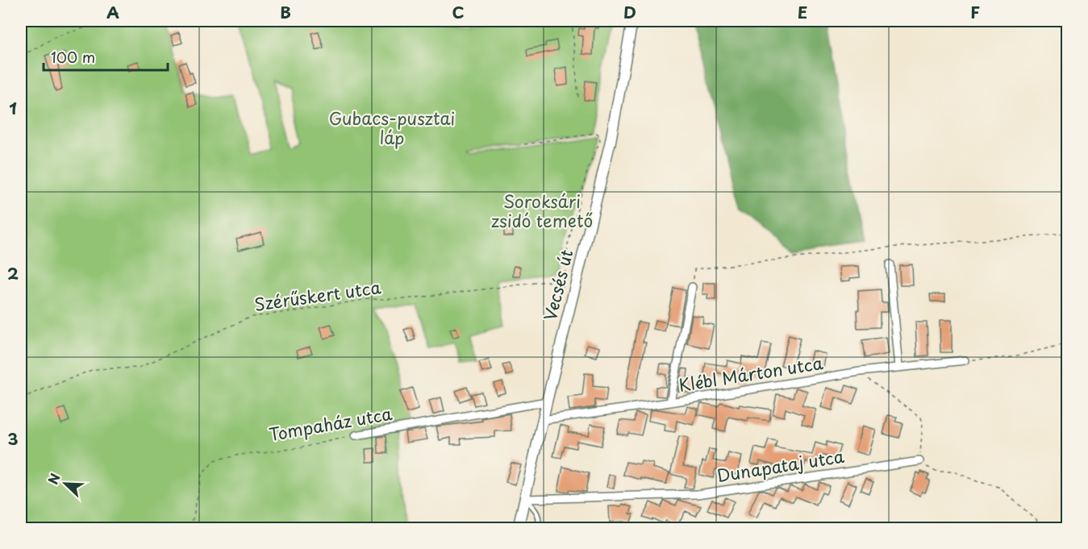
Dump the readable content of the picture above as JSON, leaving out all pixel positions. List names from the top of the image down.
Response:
{
  "streets": {
    "street": [
      "Vecsés út",
      "Klébl Márton utca",
      "Tompaház utca",
      "Dunapataj utca"
    ],
    "path": ["Szérűskert utca"]
  },
  "crossings": [
    ["Vecsés út", "Szérűskert utca"],
    ["Vecsés út", "Klébl Márton utca"],
    ["Vecsés út", "Tompaház utca"],
    ["Vecsés út", "Dunapataj utca"]
  ],
  "parks": ["Gubacs-pusztai láp", "Soroksári zsidó temető"],
  "scale_bar": "100 m",
  "north": "top left",
  "grid": {
    "columns": [
      "A",
      "B",
      "C",
      "D",
      "E",
      "F"
    ],
    "rows": ["1", "2", "3"]
  }
}
